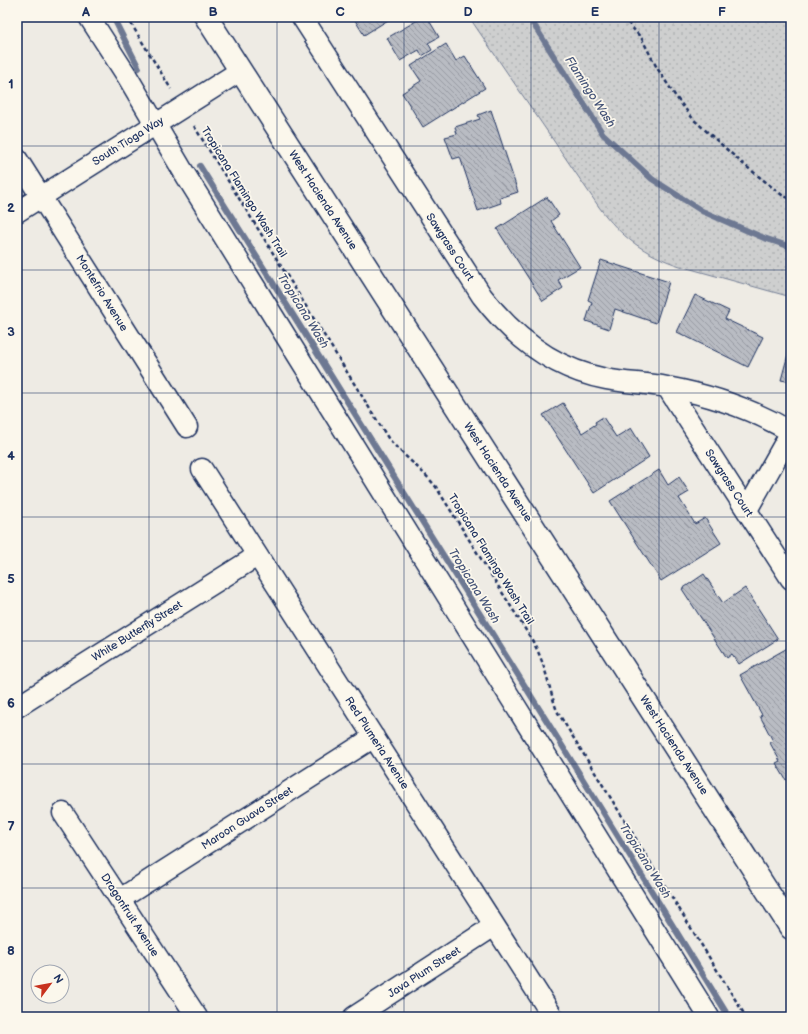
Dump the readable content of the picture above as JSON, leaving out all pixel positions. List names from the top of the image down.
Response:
{
  "streets": {
    "main road": ["West Hacienda Avenue"],
    "street": [
      "South Tioga Way",
      "Sawgrass Court",
      "Montefrio Avenue",
      "White Butterfly Street",
      "Red Plumeria Avenue",
      "Maroon Guava Street",
      "Dragonfruit Avenue",
      "Java Plum Street"
    ],
    "path": ["Tropicana Flamingo Wash Trail"]
  },
  "crossings": [
    ["South Tioga Way", "West Hacienda Avenue"],
    ["South Tioga Way", "Montefrio Avenue"],
    ["White Butterfly Street", "Red Plumeria Avenue"],
    ["Red Plumeria Avenue", "Maroon Guava Street"],
    ["Red Plumeria Avenue", "Java Plum Street"],
    ["Maroon Guava Street", "Dragonfruit Avenue"]
  ],
  "water": ["Flamingo Wash", "Tropicana Wash"],
  "north": "top right",
  "grid": {
    "columns": [
      "A",
      "B",
      "C",
      "D",
      "E",
      "F"
    ],
    "rows": [
      "1",
      "2",
      "3",
      "4",
      "5",
      "6",
      "7",
      "8"
    ]
  }
}
